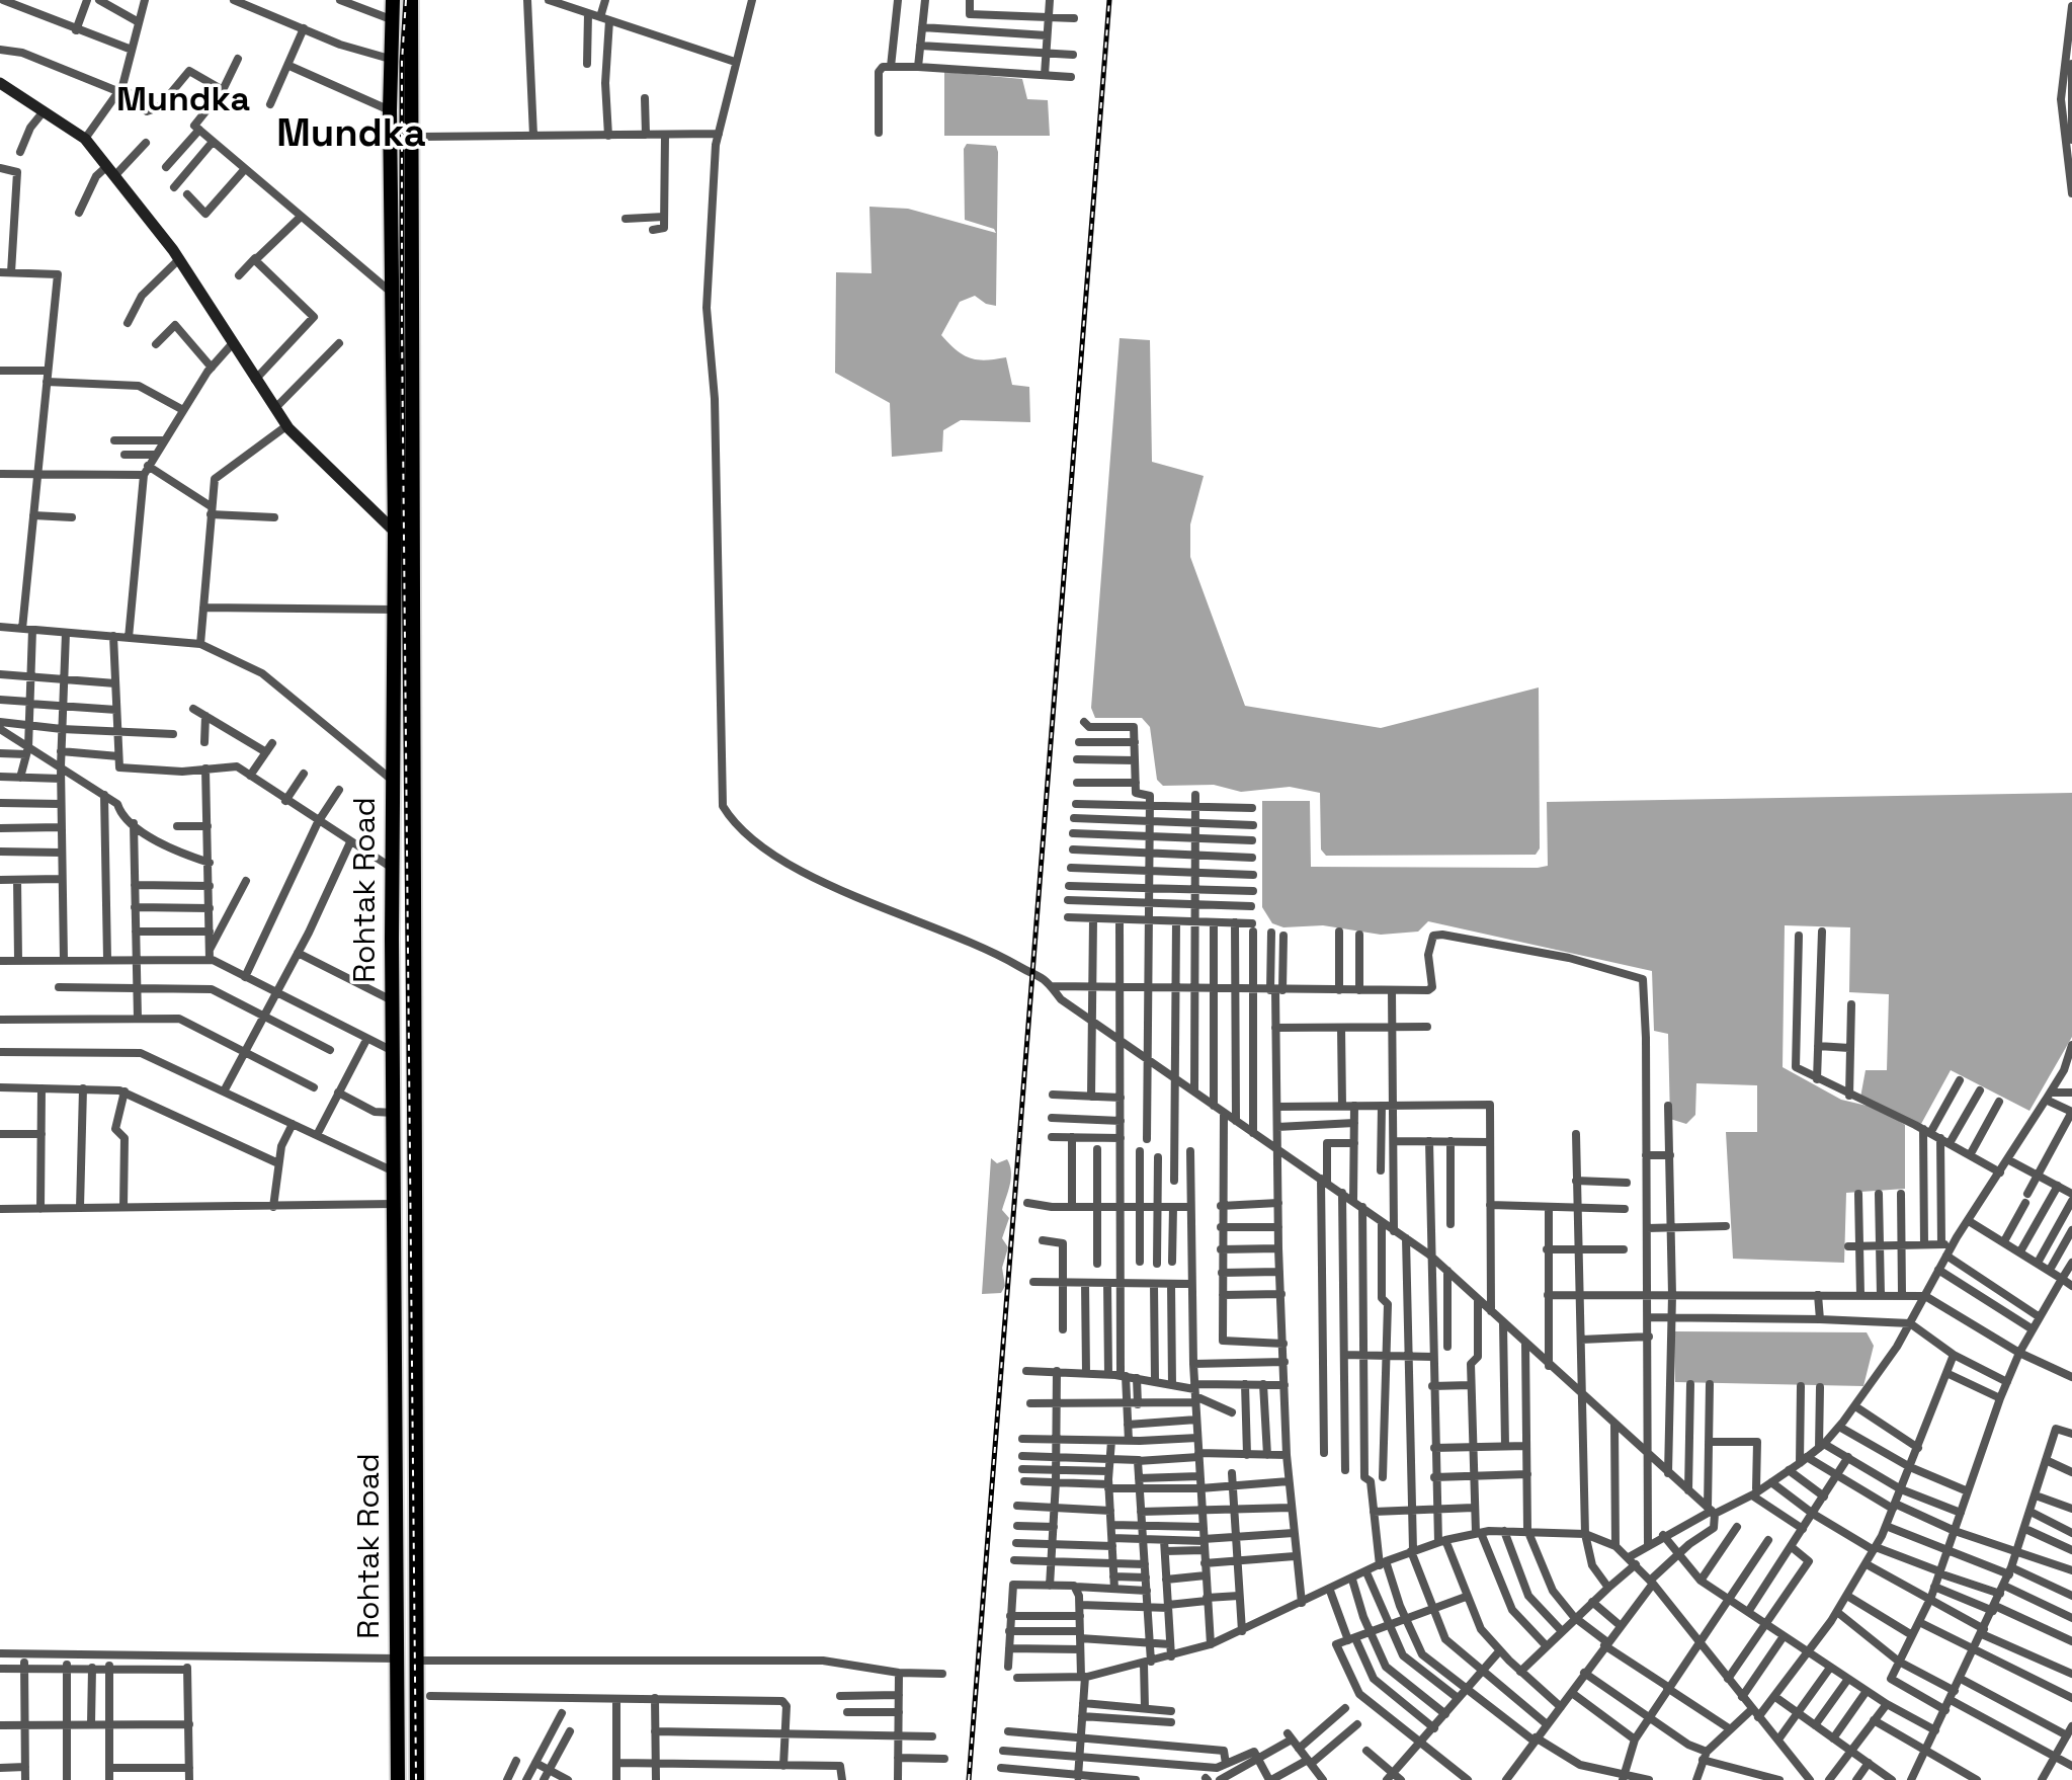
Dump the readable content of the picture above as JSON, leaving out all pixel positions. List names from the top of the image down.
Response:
{
  "streets": {
    "highway": ["Rohtak Road"]
  },
  "districts": ["Mundka", "Mundka"]
}
